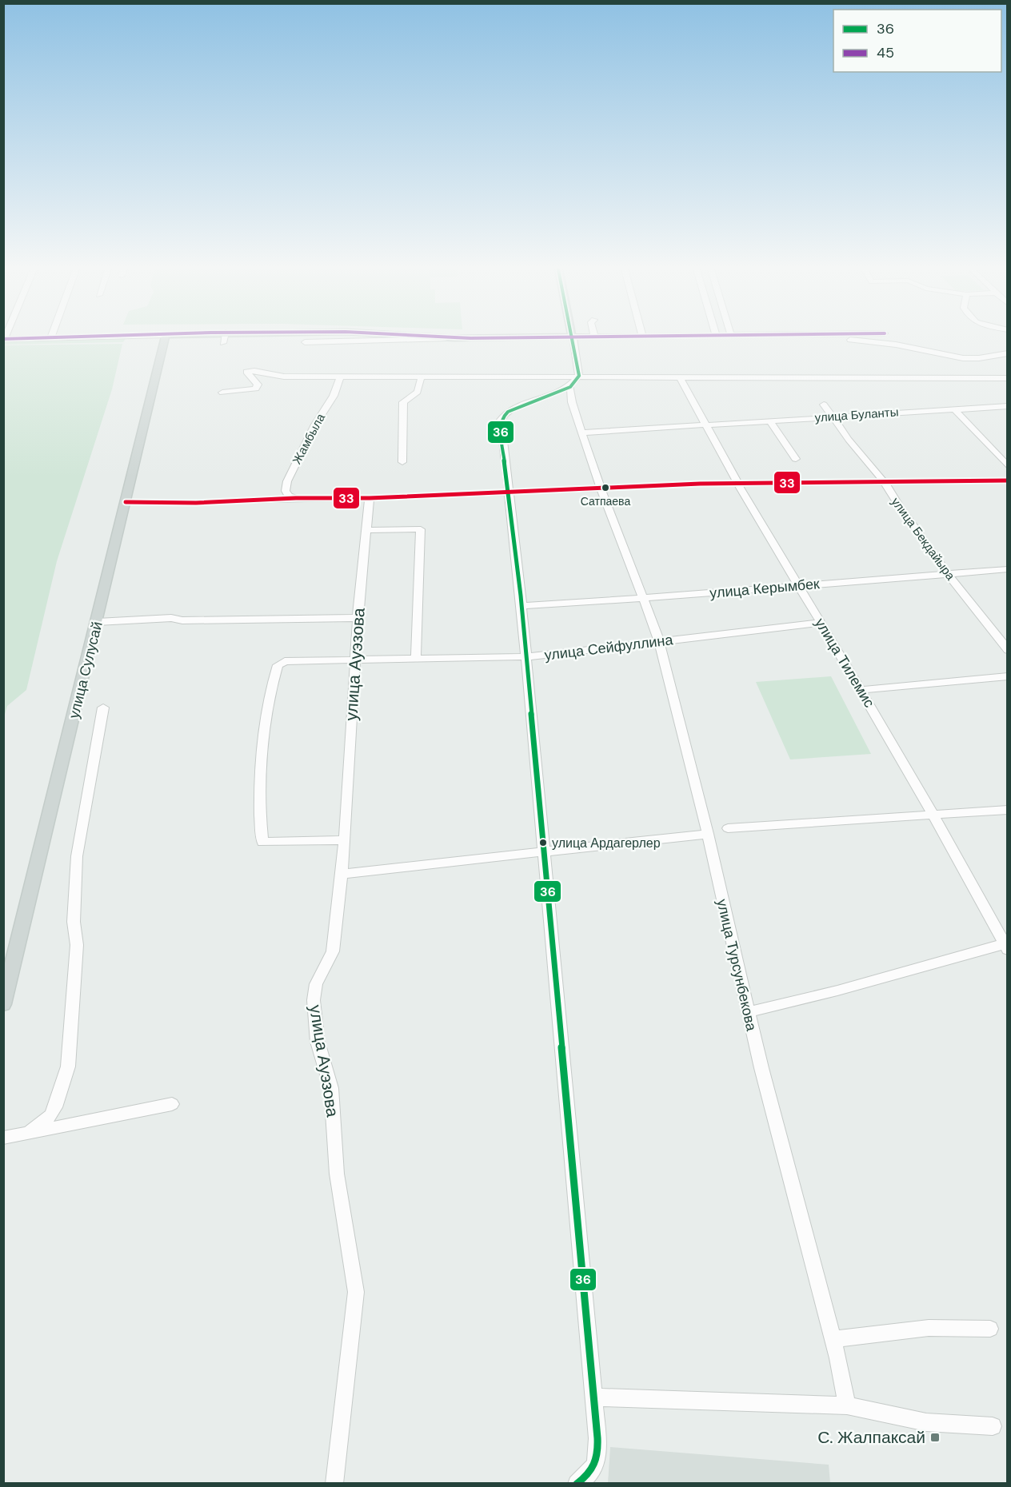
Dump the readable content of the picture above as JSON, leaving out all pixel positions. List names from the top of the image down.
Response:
{
  "streets": {
    "main road": ["улица Сулусай"],
    "street": [
      "улица Буланты",
      "Жамбыла",
      "улица Бекдайыра",
      "улица Керымбек",
      "улица Сейфуллина",
      "улица Тилемис",
      "улица Ауэзова",
      "улица Турсунбекова"
    ]
  },
  "crossings": [
    ["улица Буланты", "улица Бекдайыра"],
    ["улица Буланты", "улица Тилемис"],
    ["улица Буланты", "улица Турсунбекова"],
    ["улица Бекдайыра", "улица Керымбек"],
    ["улица Керымбек", "улица Тилемис"],
    ["улица Керымбек", "улица Турсунбекова"],
    ["улица Сейфуллина", "улица Тилемис"],
    ["улица Сейфуллина", "улица Ауэзова"],
    ["улица Сейфуллина", "улица Турсунбекова"]
  ],
  "places": {
    "other": ["Сатпаева", "улица Ардагерлер"],
    "transit": ["С. Жалпаксай"]
  },
  "lines": ["transit line 36", "transit line 45", "transit line 33"],
  "legend": ["36", "45"]
}
